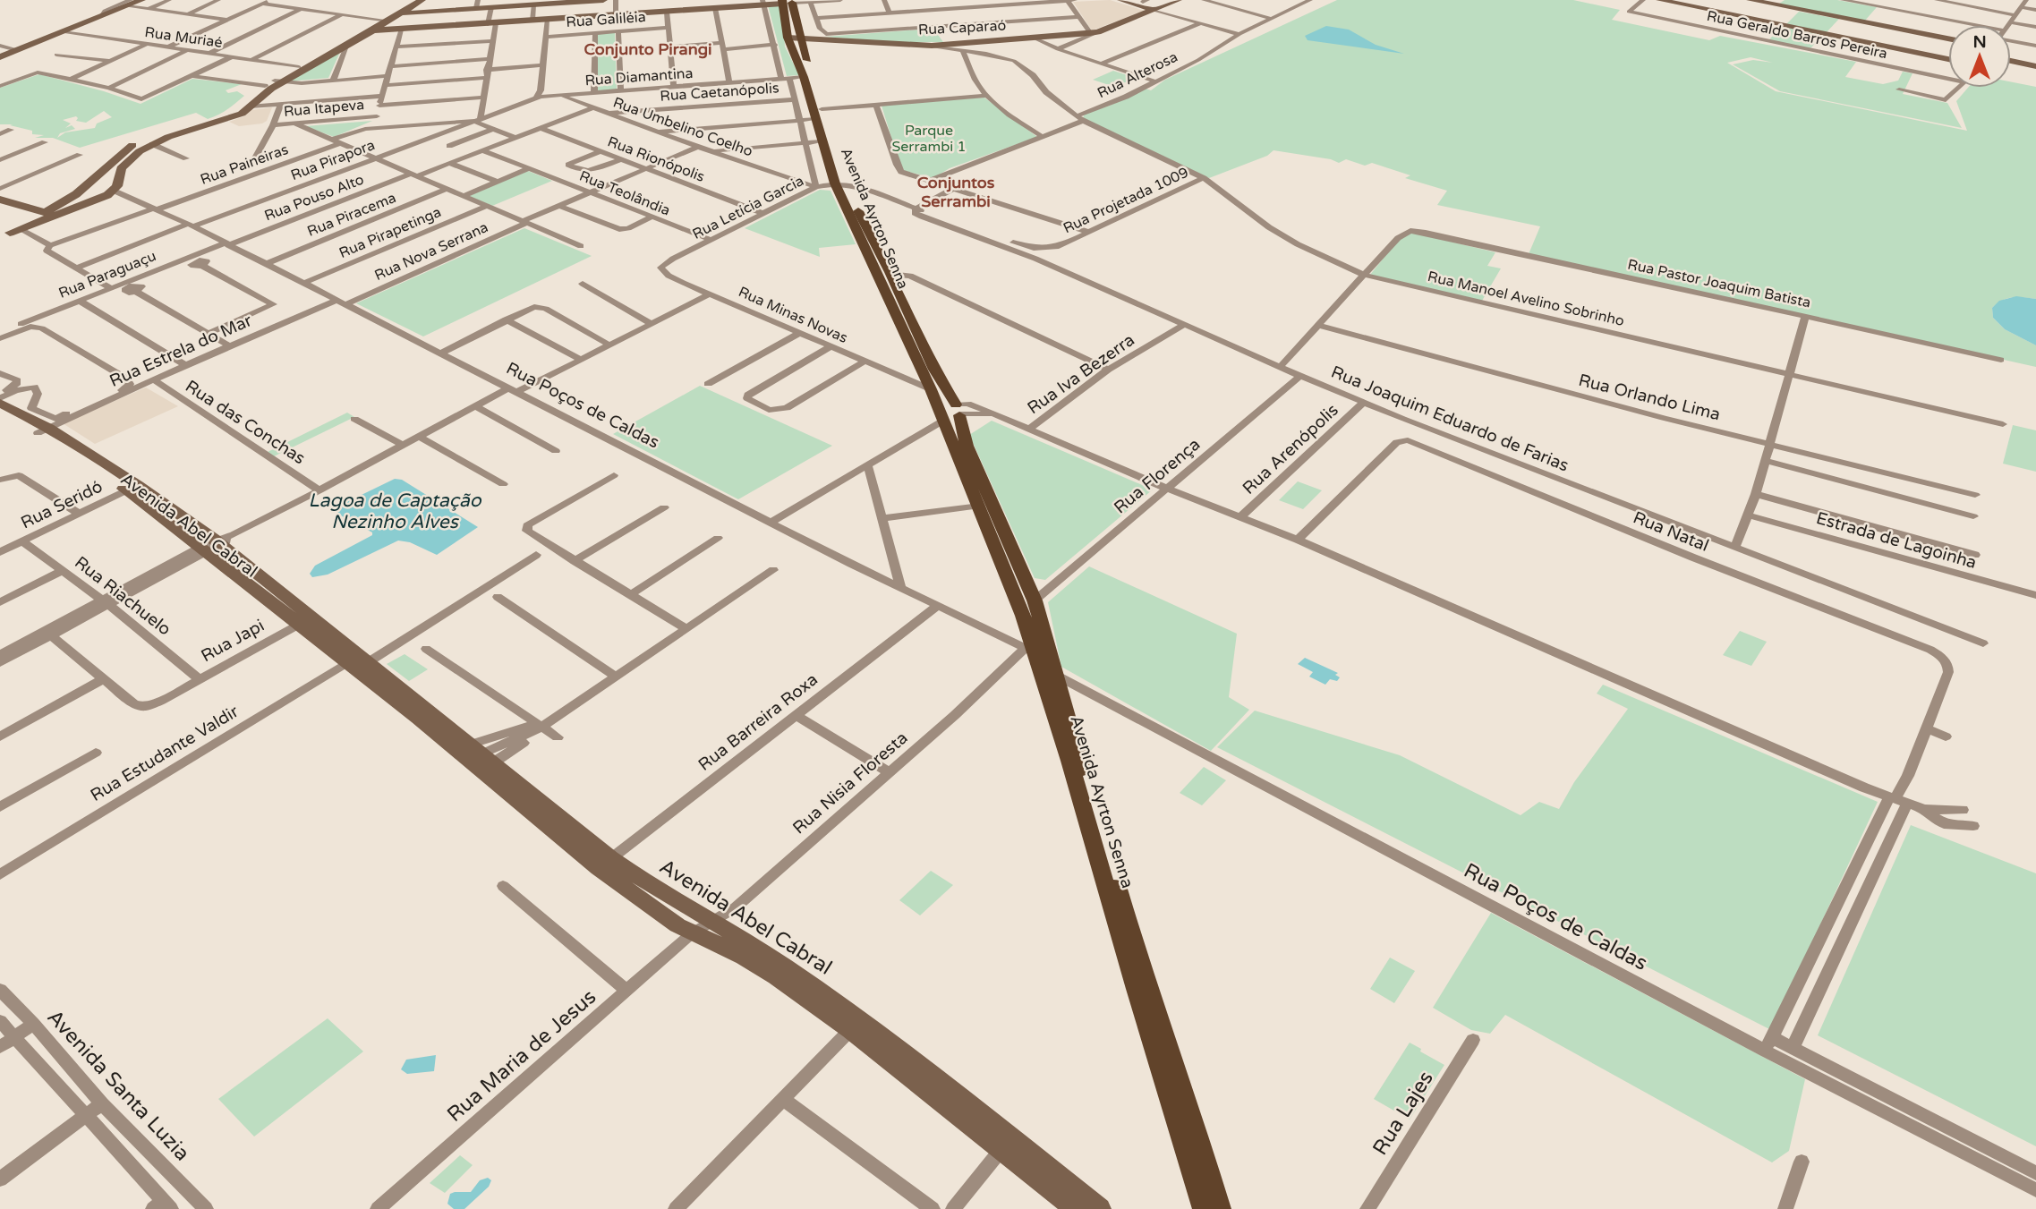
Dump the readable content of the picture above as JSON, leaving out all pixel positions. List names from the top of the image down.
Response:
{
  "streets": {
    "main road": ["Rua Caparaó", "Avenida Ayrton Senna", "Avenida Abel Cabral"],
    "street": [
      "Rua Galiléia",
      "Rua Geraldo Barros Pereira",
      "Rua Muriaé",
      "Rua Alterosa",
      "Rua Diamantina",
      "Rua Caetanópolis",
      "Rua Itapeva",
      "Rua Umbelino Coelho",
      "Rua Rionópolis",
      "Rua Pirapora",
      "Rua Paineiras",
      "Rua Teolândia",
      "Rua Pouso Alto",
      "Rua Projetada 1009",
      "Rua Letícia Garcia",
      "Rua Piracema",
      "Rua Pirapetinga",
      "Rua Nova Serrana",
      "Rua Paraguaçu",
      "Rua Pastor Joaquim Batista",
      "Rua Manoel Avelino Sobrinho",
      "Rua Minas Novas",
      "Rua Estrela do Mar",
      "Rua Iva Bezerra",
      "Rua Orlando Lima",
      "Rua Poços de Caldas",
      "Rua Joaquim Eduardo de Farias",
      "Rua das Conchas",
      "Rua Arenópolis",
      "Rua Florença",
      "Rua Seridó",
      "Rua Natal",
      "Estrada de Lagoinha",
      "Rua Riachuelo",
      "Rua Japi",
      "Rua Barreira Roxa",
      "Rua Estudante Valdir",
      "Rua Nisia Floresta",
      "Rua Maria de Jesus",
      "Avenida Santa Luzia",
      "Rua Lajes"
    ]
  },
  "crossings": [
    ["Rua Caparaó", "Avenida Ayrton Senna"],
    ["Rua Alterosa", "Rua Manoel Avelino Sobrinho"],
    ["Rua Diamantina", "Rua Umbelino Coelho"],
    ["Rua Diamantina", "Rua Pirapora"],
    ["Rua Diamantina", "Avenida Ayrton Senna"],
    ["Rua Caetanópolis", "Rua Umbelino Coelho"],
    ["Rua Umbelino Coelho", "Rua Pouso Alto"],
    ["Rua Umbelino Coelho", "Rua Letícia Garcia"],
    ["Rua Umbelino Coelho", "Rua Nova Serrana"],
    ["Rua Rionópolis", "Rua Pouso Alto"],
    ["Rua Rionópolis", "Rua Letícia Garcia"],
    ["Rua Rionópolis", "Rua Nova Serrana"],
    ["Rua Pirapora", "Rua Poços de Caldas"],
    ["Rua Paineiras", "Rua Poços de Caldas"],
    ["Rua Teolândia", "Rua Pouso Alto"],
    ["Rua Teolândia", "Rua Letícia Garcia"],
    ["Rua Teolândia", "Rua Nova Serrana"],
    ["Rua Pouso Alto", "Rua Paraguaçu"],
    ["Rua Pouso Alto", "Rua Poços de Caldas"],
    ["Rua Projetada 1009", "Rua Manoel Avelino Sobrinho"],
    ["Rua Projetada 1009", "Rua Joaquim Eduardo de Farias"],
    ["Rua Letícia Garcia", "Avenida Ayrton Senna"],
    ["Rua Letícia Garcia", "Rua Minas Novas"],
    ["Rua Letícia Garcia", "Rua Joaquim Eduardo de Farias"],
    ["Rua Piracema", "Rua Poços de Caldas"],
    ["Avenida Ayrton Senna", "Rua Minas Novas"],
    ["Avenida Ayrton Senna", "Rua Poços de Caldas"],
    ["Avenida Ayrton Senna", "Rua Joaquim Eduardo de Farias"],
    ["Avenida Ayrton Senna", "Rua Florença"],
    ["Avenida Ayrton Senna", "Rua Nisia Floresta"],
    ["Rua Pirapetinga", "Rua Poços de Caldas"],
    ["Rua Nova Serrana", "Rua Estrela do Mar"],
    ["Rua Nova Serrana", "Rua Poços de Caldas"],
    ["Rua Paraguaçu", "Rua Poços de Caldas"],
    ["Rua Pastor Joaquim Batista", "Rua Manoel Avelino Sobrinho"],
    ["Rua Pastor Joaquim Batista", "Rua Orlando Lima"],
    ["Rua Pastor Joaquim Batista", "Rua Joaquim Eduardo de Farias"],
    ["Rua Estrela do Mar", "Rua Poços de Caldas"],
    ["Rua Estrela do Mar", "Rua das Conchas"],
    ["Rua Estrela do Mar", "Avenida Abel Cabral"],
    ["Rua Iva Bezerra", "Rua Joaquim Eduardo de Farias"],
    ["Rua Poços de Caldas", "Rua Barreira Roxa"],
    ["Rua Poços de Caldas", "Rua Nisia Floresta"],
    ["Rua Joaquim Eduardo de Farias", "Rua Arenópolis"],
    ["Rua Joaquim Eduardo de Farias", "Rua Florença"],
    ["Rua Seridó", "Avenida Abel Cabral"],
    ["Rua Seridó", "Rua Riachuelo"],
    ["Avenida Abel Cabral", "Rua Japi"],
    ["Avenida Abel Cabral", "Rua Barreira Roxa"],
    ["Avenida Abel Cabral", "Rua Estudante Valdir"],
    ["Avenida Abel Cabral", "Rua Nisia Floresta"],
    ["Avenida Abel Cabral", "Rua Maria de Jesus"],
    ["Rua Riachuelo", "Rua Japi"],
    ["Rua Nisia Floresta", "Rua Maria de Jesus"]
  ],
  "districts": ["Conjunto Pirangi", "Conjuntos Serrambi"],
  "water": ["Lagoa de Captação Nezinho Alves"],
  "parks": ["Parque Serrambi 1"],
  "north": "top"
}
